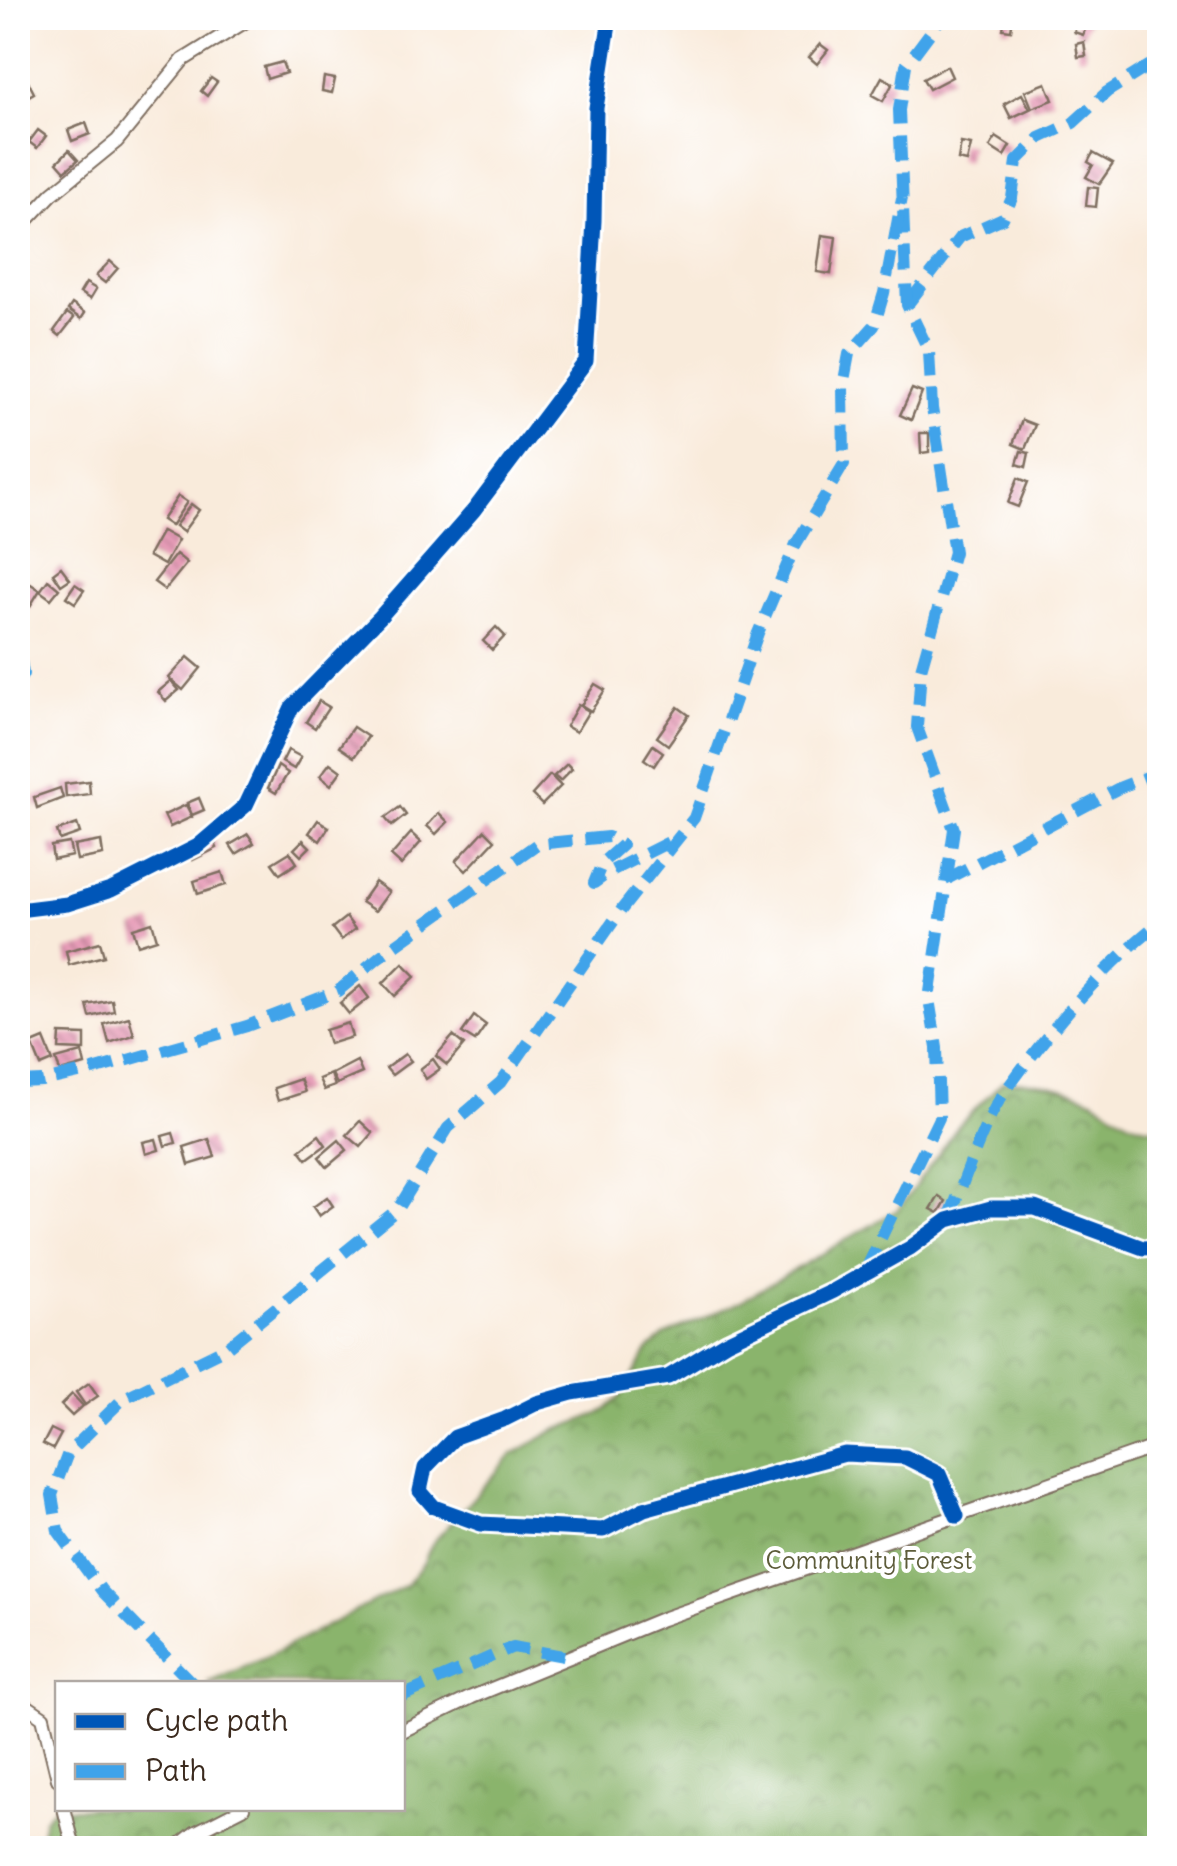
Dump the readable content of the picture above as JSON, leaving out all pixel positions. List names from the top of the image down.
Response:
{
  "parks": ["Community Forest"],
  "legend": ["Cycle path", "Path"]
}
